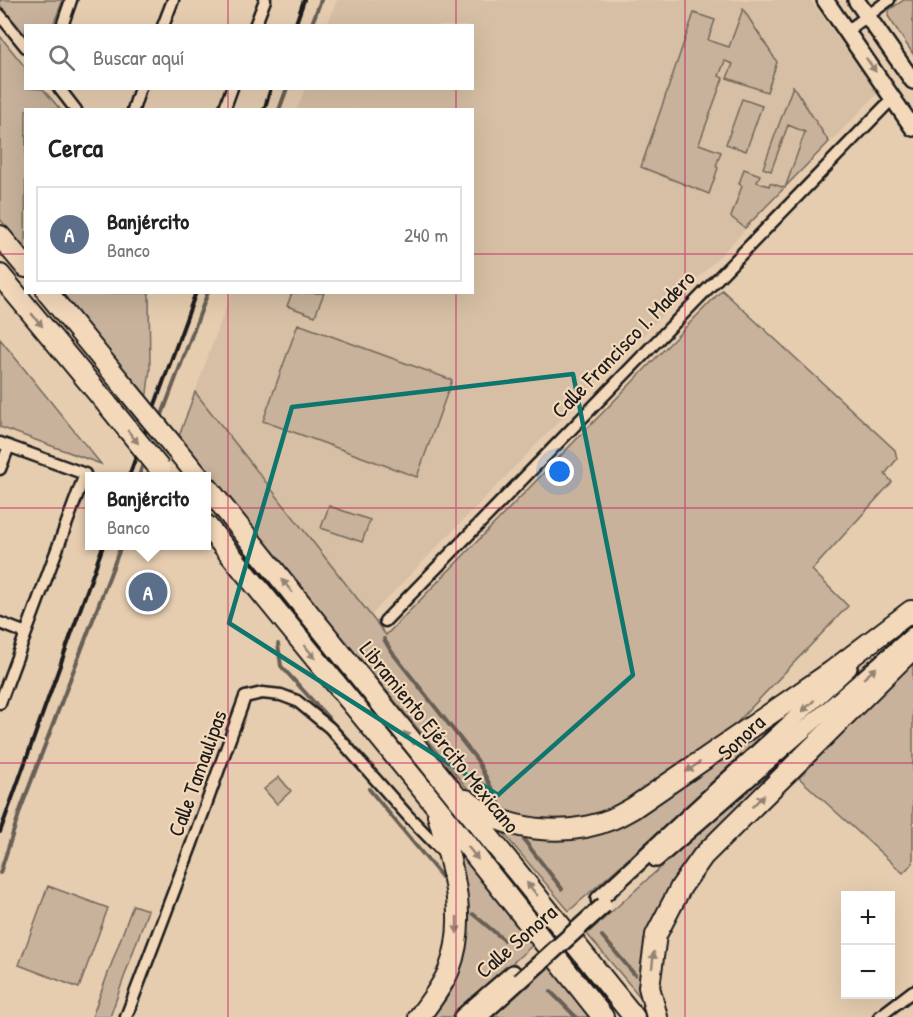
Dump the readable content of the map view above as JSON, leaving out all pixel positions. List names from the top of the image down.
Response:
{
  "streets": {
    "highway": ["Libramiento Ejército Mexicano"],
    "street": [
      "Calle Francisco I. Madero",
      "Sonora",
      "Calle Tamaulipas",
      "Calle Sonora"
    ]
  },
  "crossings": [
    ["Sonora", "Calle Sonora"]
  ],
  "page": {
    "search": "Buscar aquí",
    "heading": "Cerca",
    "list": [
      {
        "mark": "A",
        "name": "Banjército",
        "note": "Banco",
        "value": "240 m"
      }
    ],
    "popup": ["Banjército", "Banco"],
    "pins": "A",
    "map_buttons": ["+", "−"]
  }
}
